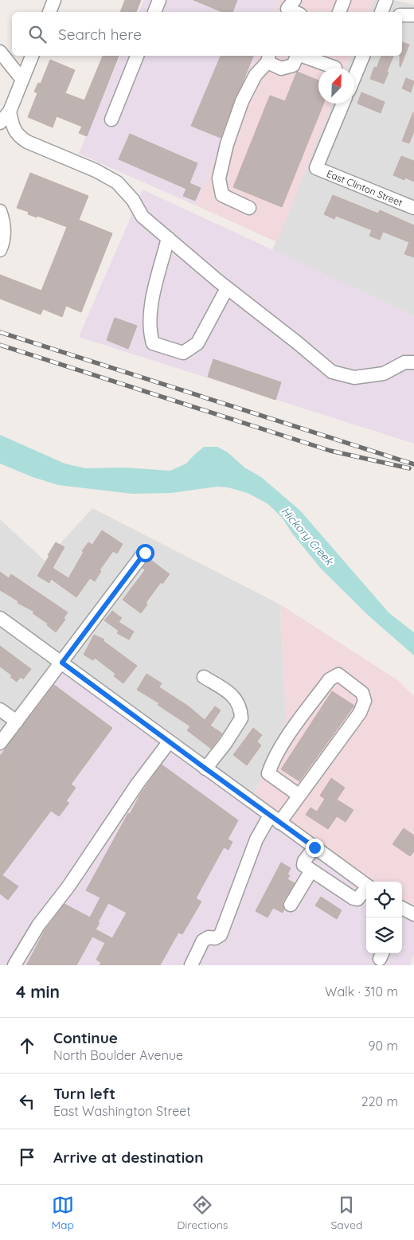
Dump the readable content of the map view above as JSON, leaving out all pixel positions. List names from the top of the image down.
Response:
{
  "streets": {
    "street": ["East Clinton Street"]
  },
  "water": ["Hickory Creek"],
  "north": "top right",
  "page": {
    "search": "Search here",
    "heading": ["4 min", "Walk · 310 m"],
    "list": [
      ["Continue", "North Boulder Avenue", "90 m"],
      ["Turn left", "East Washington Street", "220 m"],
      "Arrive at destination"
    ],
    "nav": ["Map", "Directions", "Saved"]
  }
}
